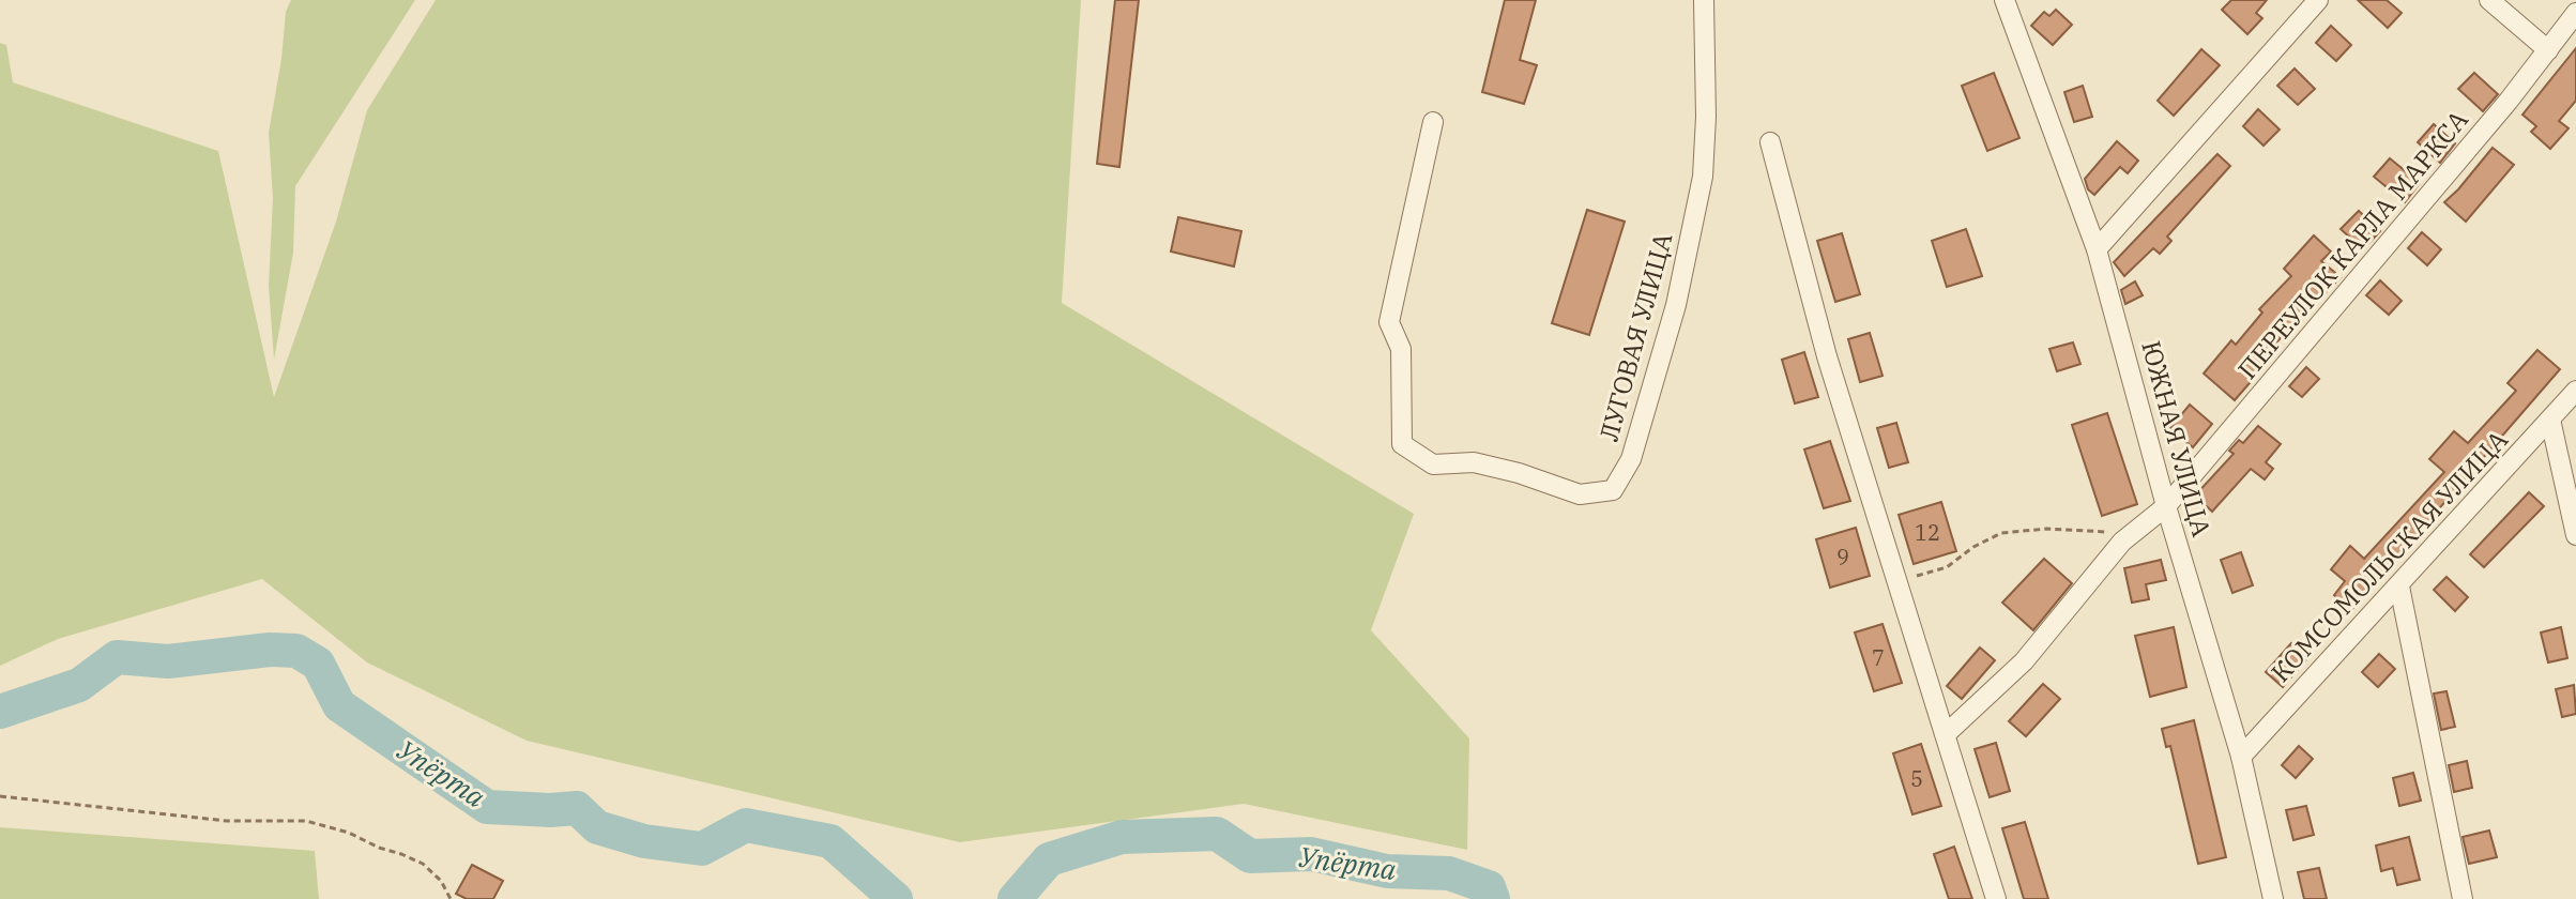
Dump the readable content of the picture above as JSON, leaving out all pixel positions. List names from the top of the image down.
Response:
{
  "streets": {
    "street": [
      "ПЕРЕУЛОК КАРЛА МАРКСА",
      "ЛУГОВАЯ УЛИЦА",
      "ЮЖНАЯ УЛИЦА",
      "КОМСОМОЛЬСКАЯ УЛИЦА"
    ]
  },
  "crossings": [
    ["ПЕРЕУЛОК КАРЛА МАРКСА", "ЮЖНАЯ УЛИЦА"],
    ["ЮЖНАЯ УЛИЦА", "КОМСОМОЛЬСКАЯ УЛИЦА"]
  ],
  "water": ["Упёрта"],
  "house_numbers": [
    "12",
    "9",
    "7",
    "5"
  ]
}
